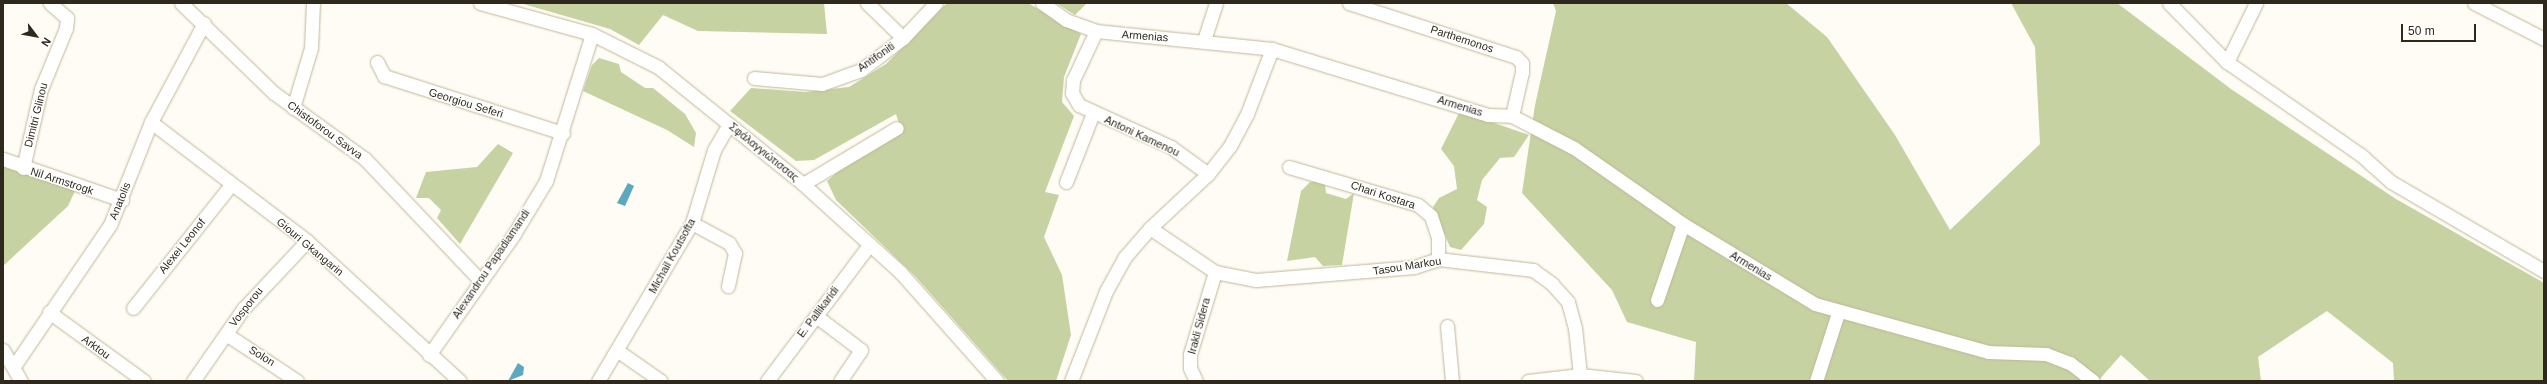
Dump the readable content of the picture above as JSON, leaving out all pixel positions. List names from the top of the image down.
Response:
{
  "streets": {
    "street": [
      "Armenias",
      "Parthemonos",
      "Antifoniti",
      "Georgiou Seferi",
      "Dimitri Glinou",
      "Chistoforou Savva",
      "Antoni Kamenou",
      "Σφάλαγγιώτισσας",
      "Nil Armstrogk",
      "Chari Kostara",
      "Anatolis",
      "Alexei Leonof",
      "Giouri Gkangarin",
      "Michail Koutsofta",
      "Alexandrou Papadiamandi",
      "Tasou Markou",
      "Vosporou",
      "E. Pallikaridi",
      "Irakli Sidera",
      "Arktou",
      "Solon"
    ]
  },
  "crossings": [
    ["Armenias", "Parthemonos"],
    ["Armenias", "Antoni Kamenou"],
    ["Georgiou Seferi", "Alexandrou Papadiamandi"],
    ["Dimitri Glinou", "Nil Armstrogk"],
    ["Chistoforou Savva", "Anatolis"],
    ["Chistoforou Savva", "Alexandrou Papadiamandi"],
    ["Σφάλαγγιώτισσας", "Michail Koutsofta"],
    ["Σφάλαγγιώτισσας", "Alexandrou Papadiamandi"],
    ["Σφάλαγγιώτισσας", "E. Pallikaridi"],
    ["Nil Armstrogk", "Anatolis"],
    ["Chari Kostara", "Tasou Markou"],
    ["Anatolis", "Giouri Gkangarin"],
    ["Anatolis", "Arktou"],
    ["Alexei Leonof", "Giouri Gkangarin"],
    ["Giouri Gkangarin", "Alexandrou Papadiamandi"],
    ["Giouri Gkangarin", "Vosporou"],
    ["Tasou Markou", "Irakli Sidera"],
    ["Vosporou", "Solon"]
  ],
  "scale_bar": "50 m",
  "north": "bottom right"
}
